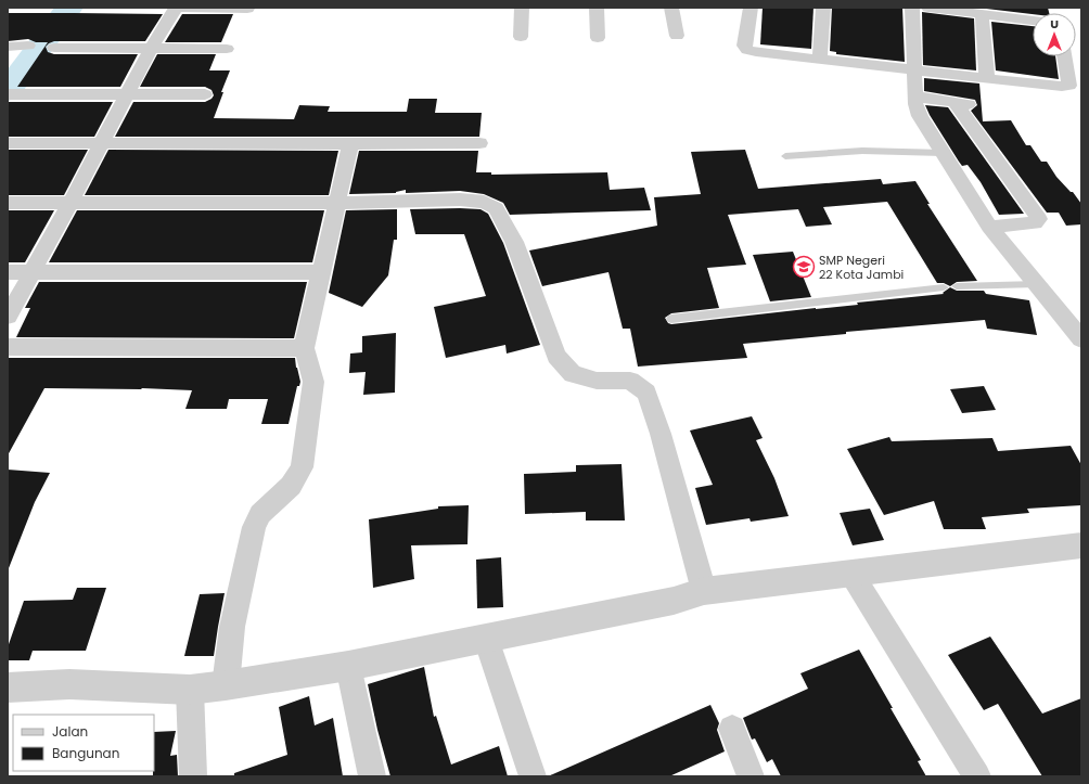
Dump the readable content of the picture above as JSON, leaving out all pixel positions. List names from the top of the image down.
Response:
{
  "places": {
    "school or university": ["SMP Negeri 22 Kota Jambi"]
  },
  "legend": ["Jalan", "Bangunan"],
  "north": "top"
}
